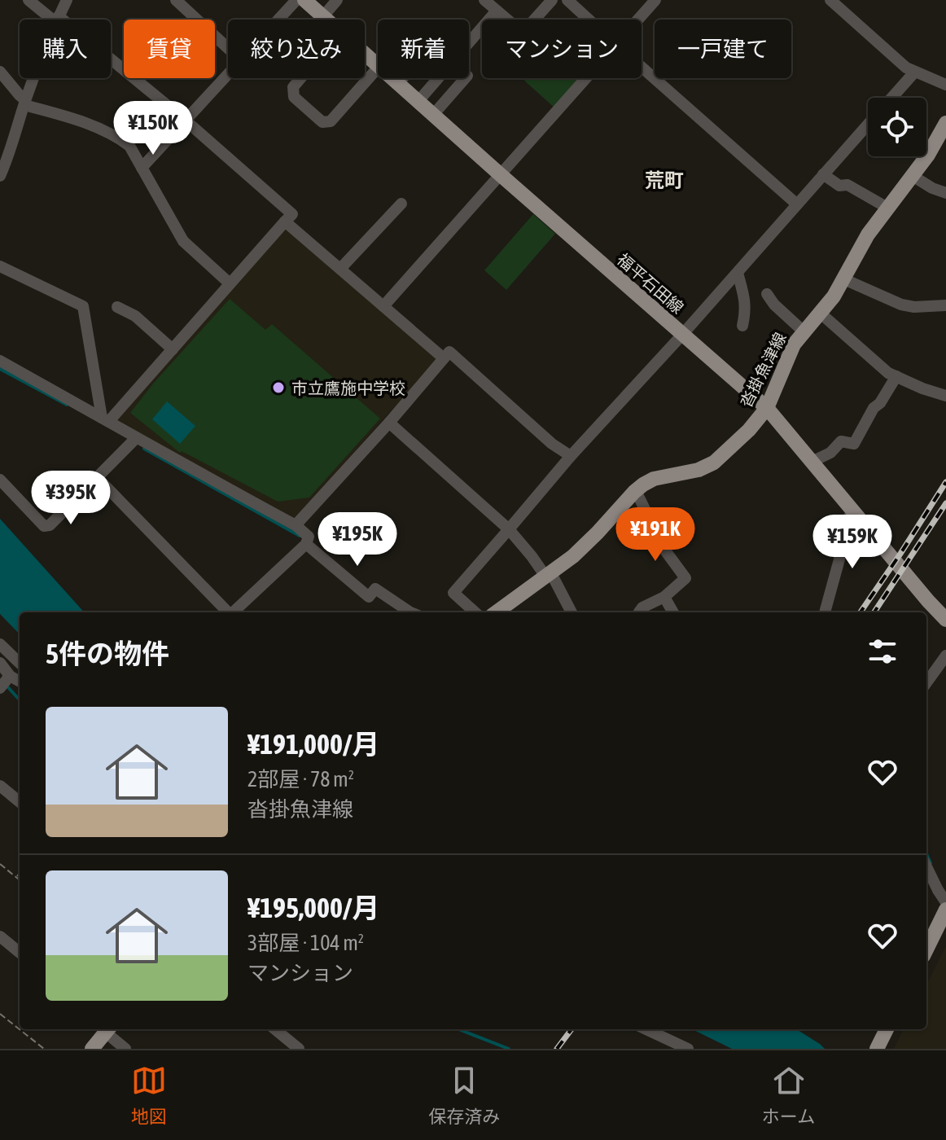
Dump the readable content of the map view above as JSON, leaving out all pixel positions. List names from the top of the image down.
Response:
{
  "streets": {
    "main road": ["福平石田線", "沓掛魚津線"]
  },
  "crossings": [
    ["福平石田線", "沓掛魚津線"]
  ],
  "districts": ["荒町"],
  "places": ["市立鷹施中学校"],
  "page": {
    "chip": [
      "購入",
      "賃貸",
      "絞り込み",
      "新着",
      "マンション",
      "一戸建て"
    ],
    "price": [
      "¥150K",
      "¥395K",
      "¥191K",
      "¥195K",
      "¥159K"
    ],
    "heading": "5件の物件",
    "list": [
      {
        "name": "¥191,000/月",
        "note": "2部屋 · 78 m² · 沓掛魚津線"
      },
      {
        "name": "¥195,000/月",
        "note": "3部屋 · 104 m² · マンション"
      }
    ],
    "tabs": ["地図", "保存済み", "ホーム"]
  }
}
